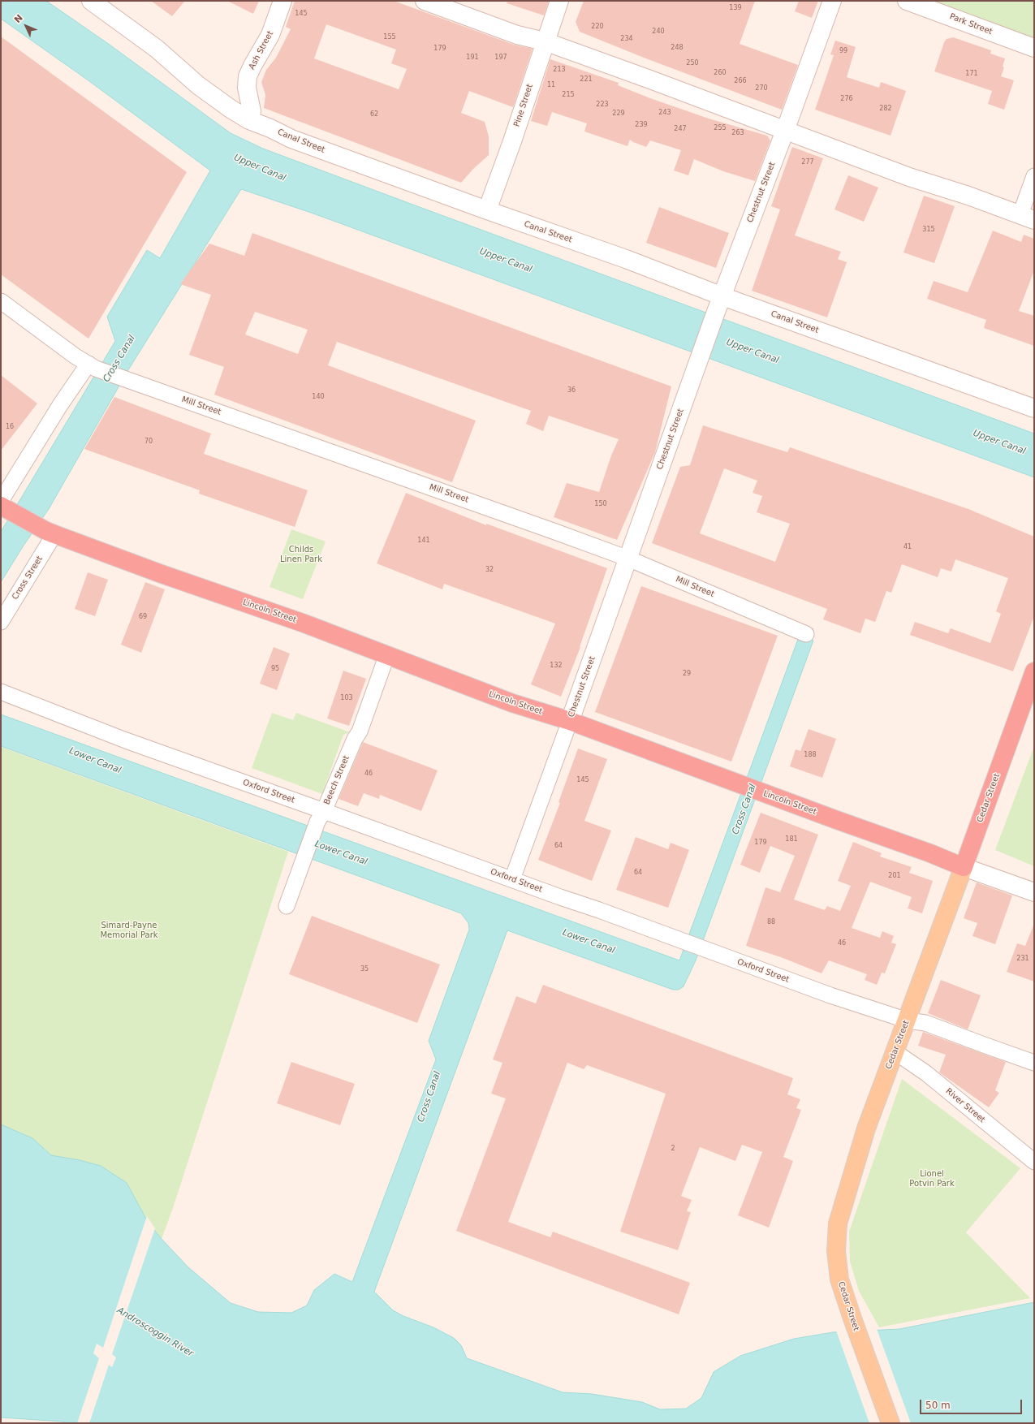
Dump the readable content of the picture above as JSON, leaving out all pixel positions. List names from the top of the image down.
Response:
{
  "streets": {
    "highway": ["Lincoln Street", "Cedar Street"],
    "main road": [
      "Park Street",
      "Ash Street",
      "Pine Street",
      "Canal Street",
      "Chestnut Street"
    ],
    "street": [
      "Mill Street",
      "Cross Street",
      "Beech Street",
      "Oxford Street",
      "River Street"
    ]
  },
  "crossings": [
    ["Ash Street", "Canal Street"],
    ["Pine Street", "Canal Street"],
    ["Canal Street", "Chestnut Street"],
    ["Chestnut Street", "Mill Street"],
    ["Chestnut Street", "Lincoln Street"],
    ["Chestnut Street", "Oxford Street"],
    ["Cross Street", "Lincoln Street"],
    ["Lincoln Street", "Beech Street"],
    ["Lincoln Street", "Cedar Street"],
    ["Beech Street", "Oxford Street"],
    ["Oxford Street", "Cedar Street"],
    ["Cedar Street", "River Street"]
  ],
  "water": [
    "Upper Canal",
    "Cross Canal",
    "Lower Canal",
    "Androscoggin River"
  ],
  "parks": ["Childs Linen Park", "Simard-Payne Memorial Park", "Lionel Potvin Park"],
  "house_numbers": [
    "139",
    "145",
    "220",
    "240",
    "155",
    "234",
    "248",
    "179",
    "99",
    "191",
    "197",
    "250",
    "213",
    "260",
    "171",
    "221",
    "266",
    "11",
    "270",
    "215",
    "276",
    "223",
    "282",
    "243",
    "229",
    "62",
    "239",
    "255",
    "247",
    "263",
    "277",
    "315",
    "36",
    "140",
    "16",
    "70",
    "150",
    "141",
    "41",
    "32",
    "69",
    "132",
    "95",
    "29",
    "103",
    "188",
    "46",
    "145",
    "181",
    "179",
    "64",
    "64",
    "201",
    "88",
    "46",
    "231",
    "35",
    "2"
  ],
  "scale_bar": "50 m",
  "north": "top left"
}
